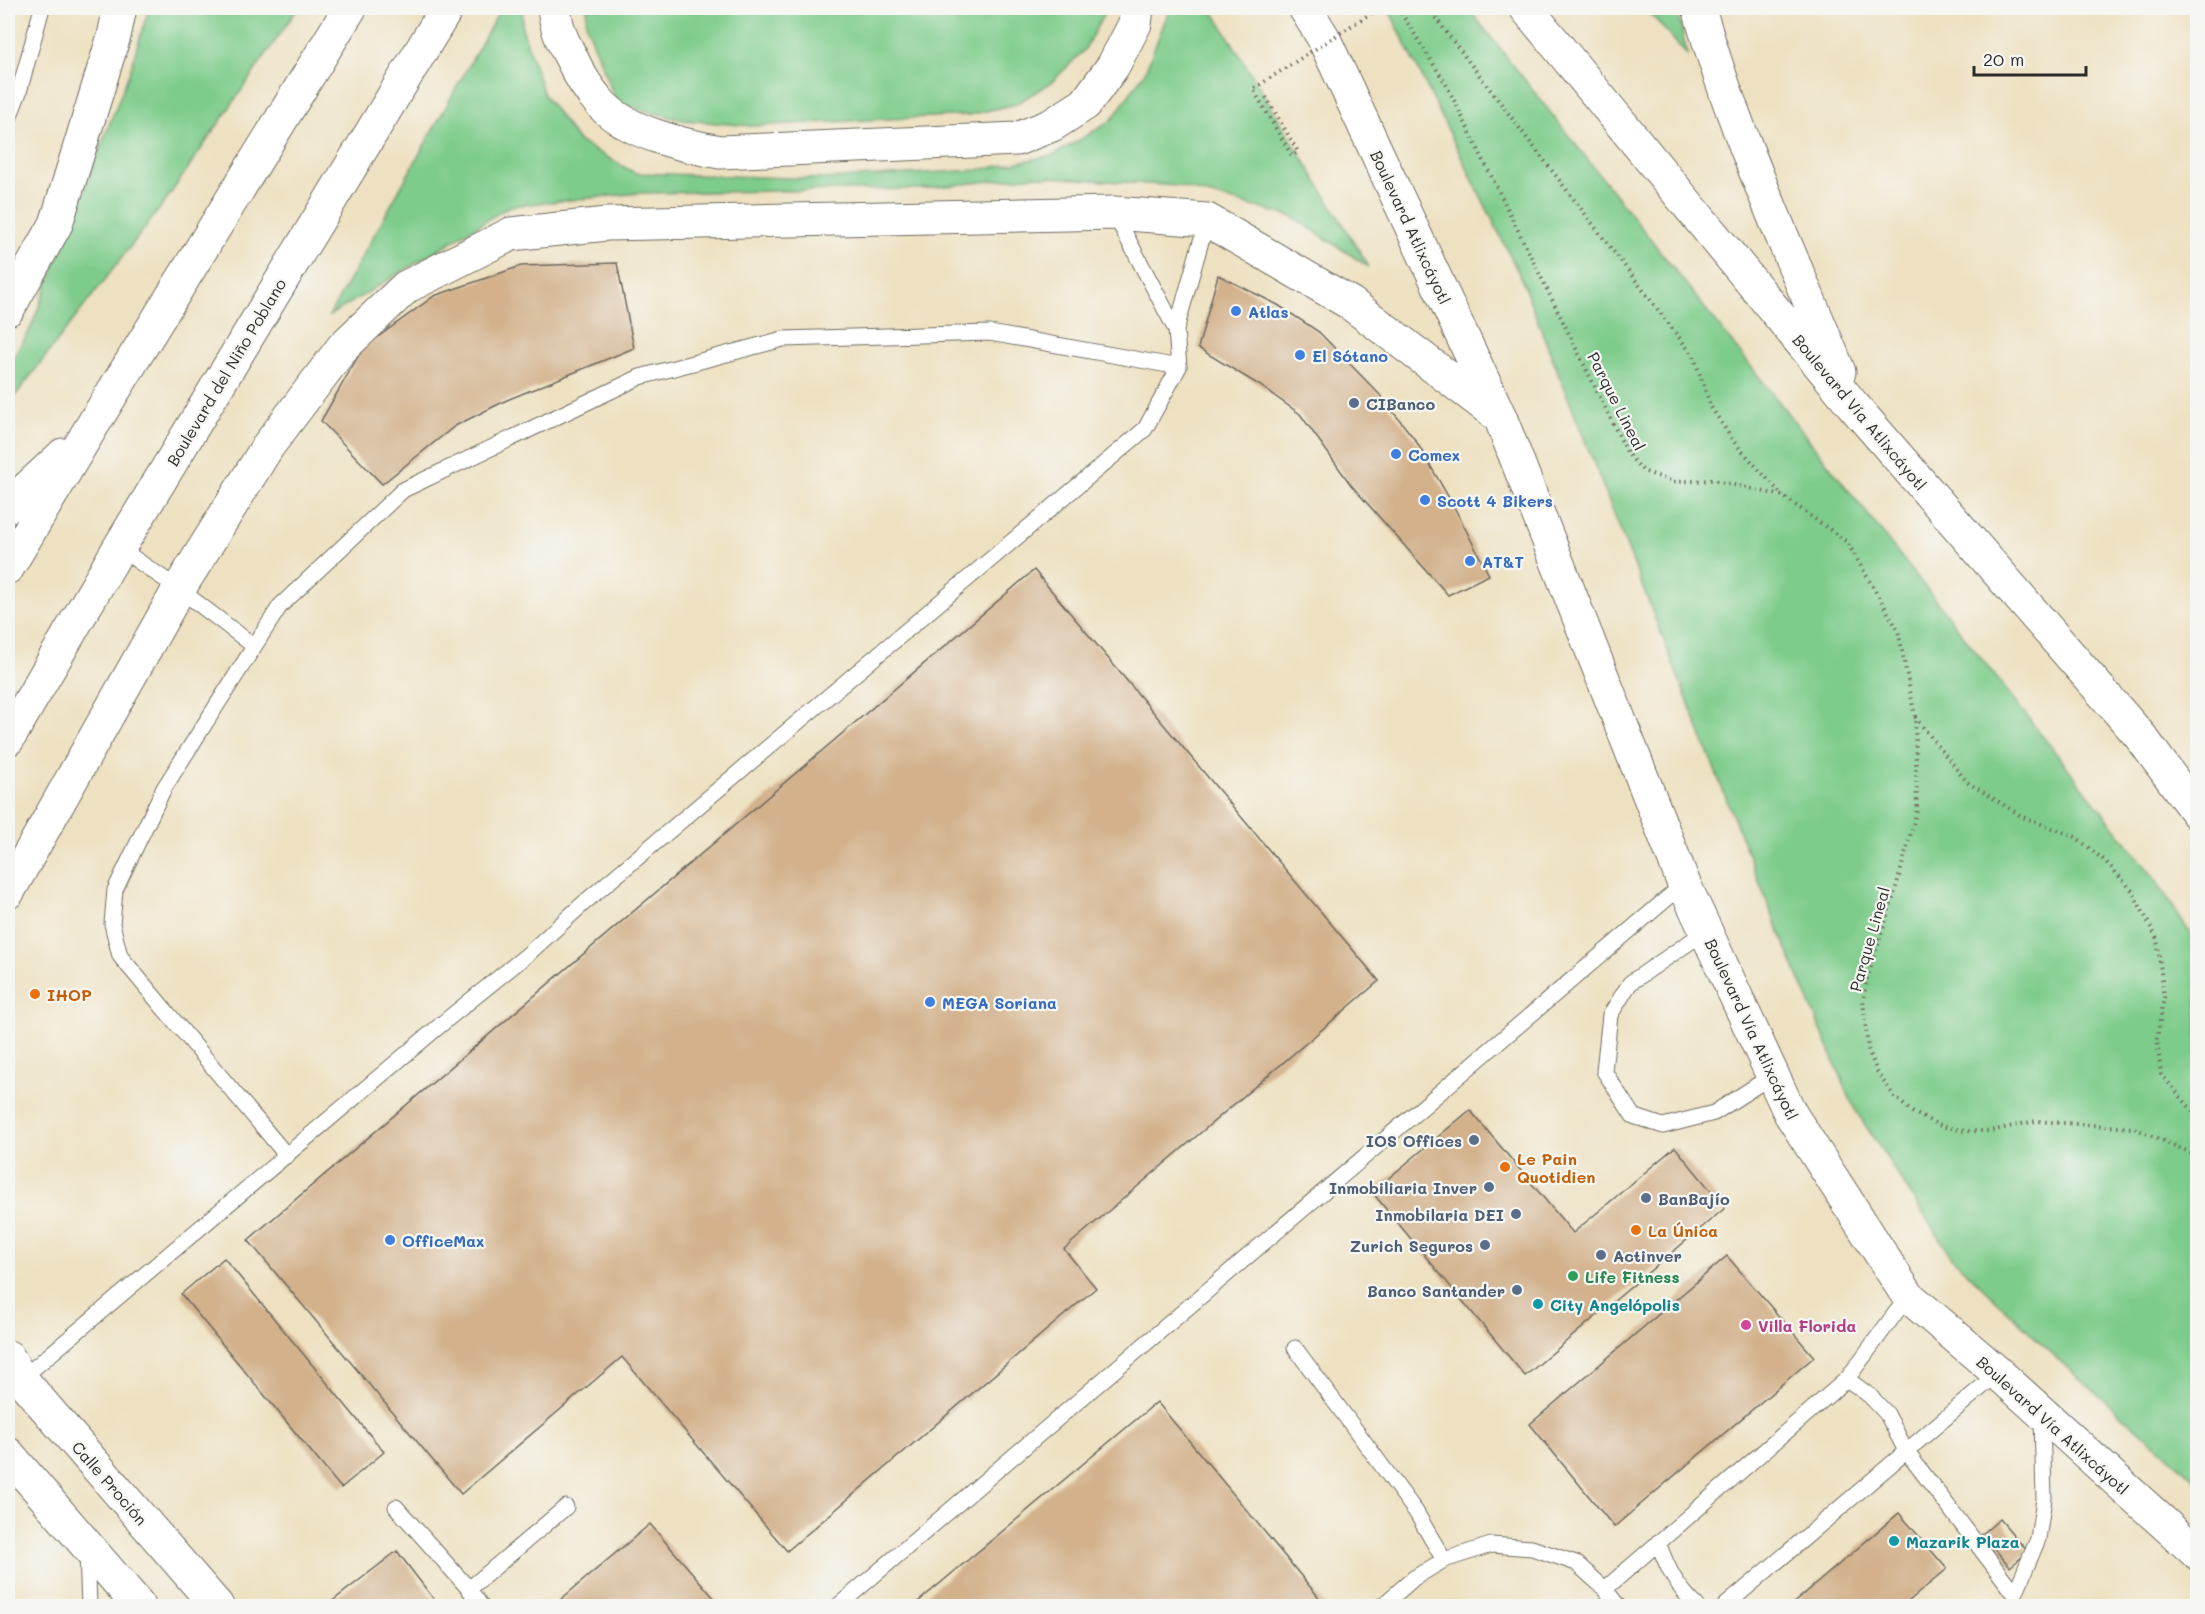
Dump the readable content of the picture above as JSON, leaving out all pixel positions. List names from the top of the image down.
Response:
{
  "streets": {
    "main road": [
      "Boulevard Atlixcáyotl",
      "Boulevard del Niño Poblano",
      "Boulevard Vía Atlixcáyotl",
      "Calle Proción"
    ],
    "path": ["Parque Lineal"]
  },
  "crossings": [
    ["Boulevard Atlixcáyotl", "Boulevard Vía Atlixcáyotl"]
  ],
  "places": [
    "Atlas",
    "El Sótano",
    "CIBanco",
    "Comex",
    "Scott 4 Bikers",
    "AT&T",
    "IHOP",
    "MEGA Soriana",
    "IOS Offices",
    "Le Pain Quotidien",
    "Inmobiliaria Inver",
    "BanBajío",
    "Inmobilaria DEI",
    "La Única",
    "OfficeMax",
    "Zurich Seguros",
    "Actinver",
    "Life Fitness",
    "Banco Santander",
    "City Angelópolis",
    "Villa Florida",
    "Mazarik Plaza"
  ],
  "scale_bar": "20 m"
}
